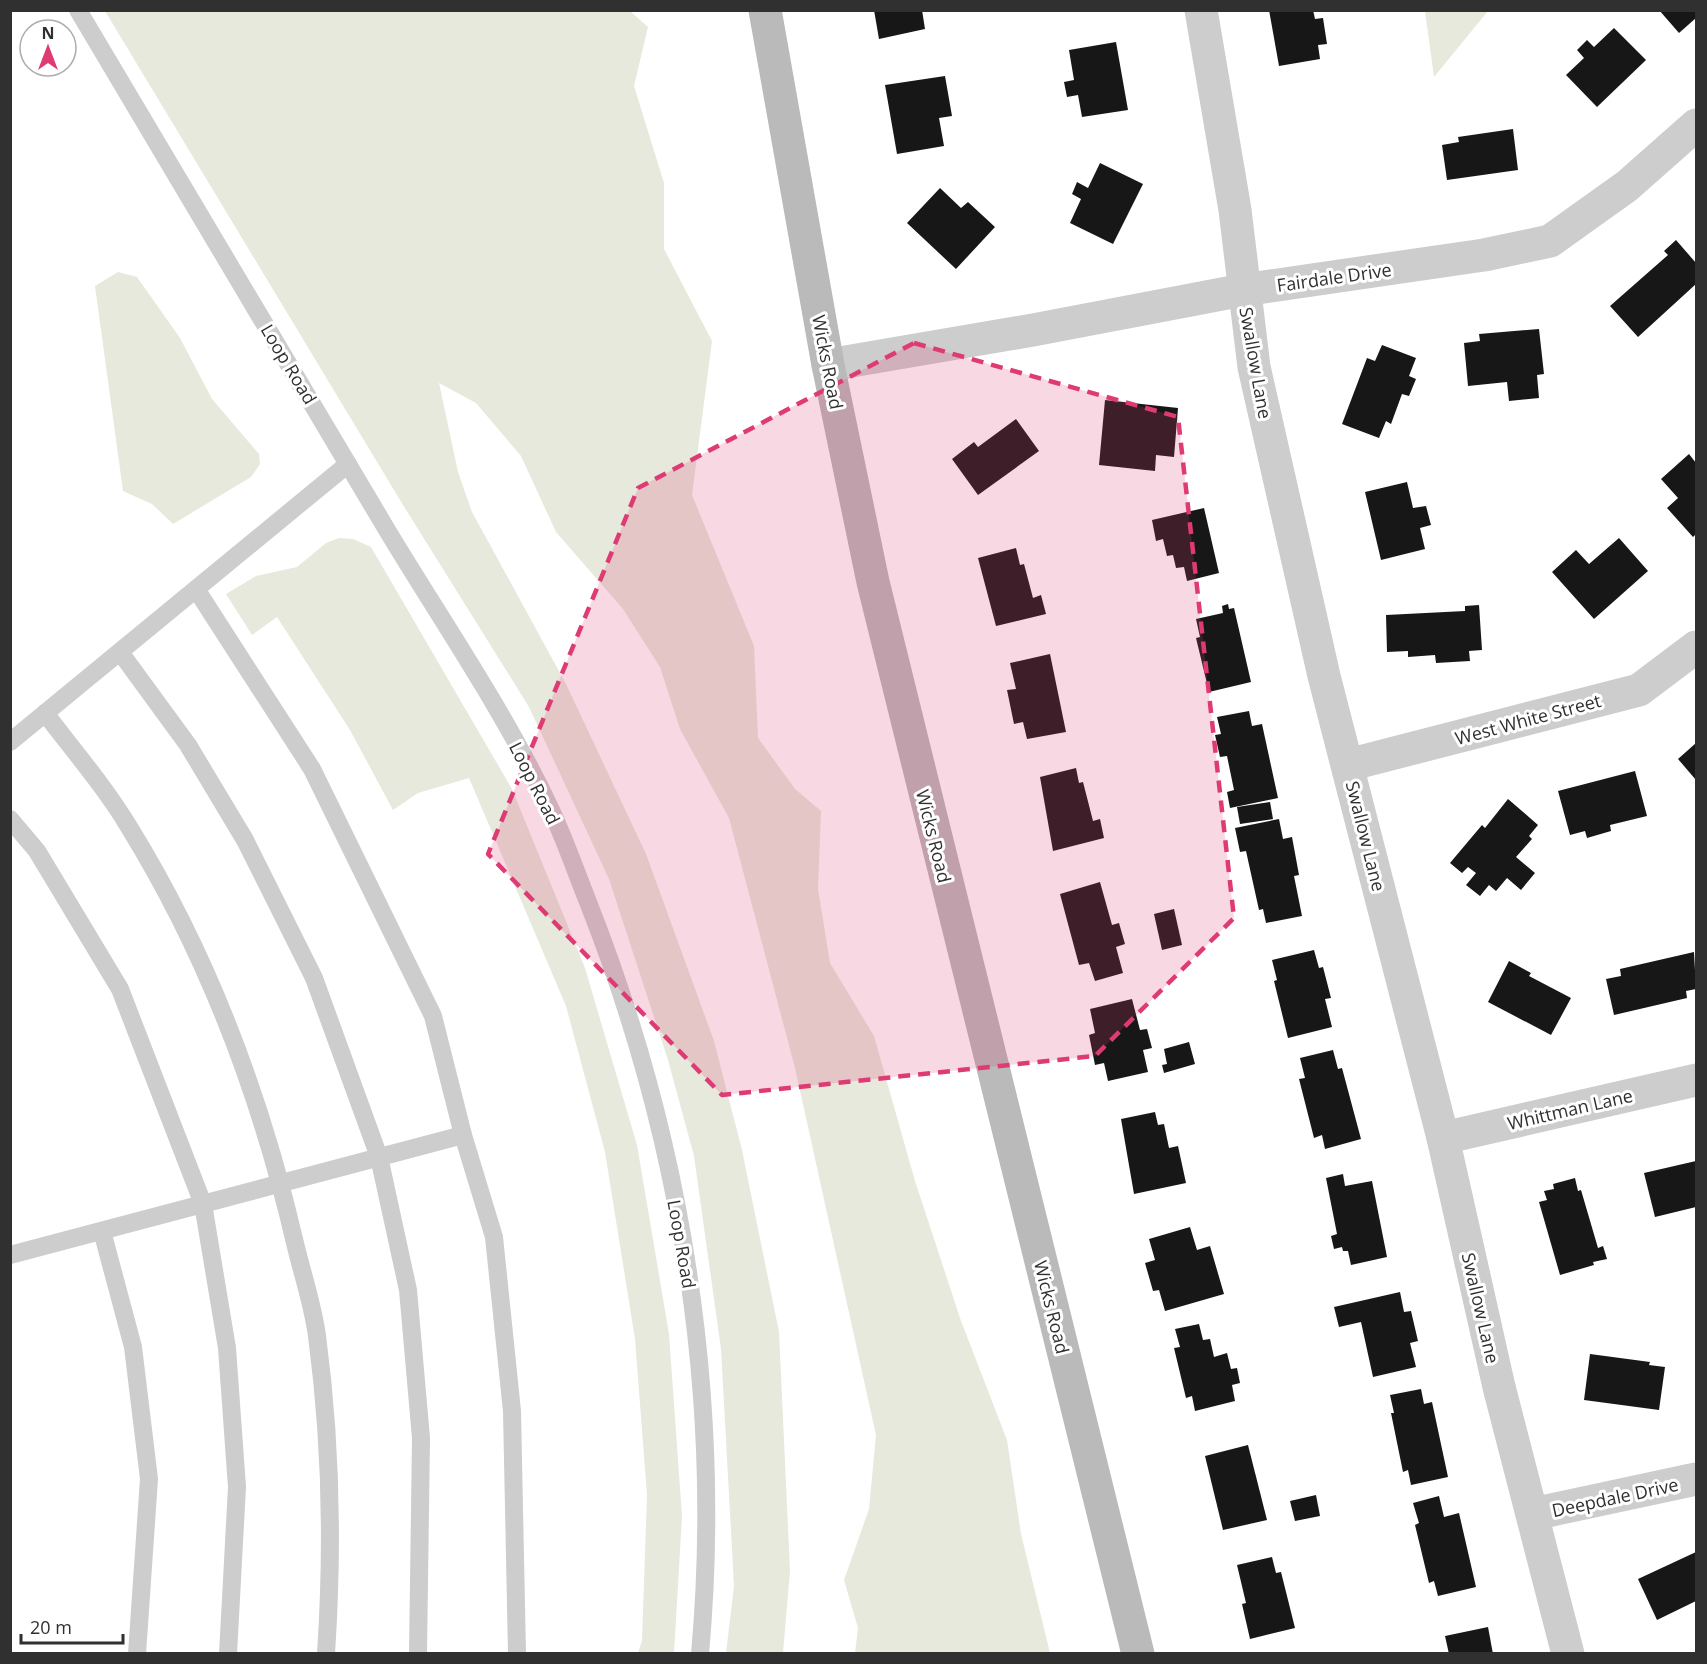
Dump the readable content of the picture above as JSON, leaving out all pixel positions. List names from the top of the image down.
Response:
{
  "streets": {
    "main road": ["Wicks Road"],
    "street": [
      "Fairdale Drive",
      "Swallow Lane",
      "West White Street",
      "Whittman Lane",
      "Deepdale Drive"
    ],
    "lane": ["Loop Road"]
  },
  "crossings": [
    ["Fairdale Drive", "Wicks Road"],
    ["Fairdale Drive", "Swallow Lane"],
    ["Swallow Lane", "West White Street"],
    ["Swallow Lane", "Whittman Lane"],
    ["Swallow Lane", "Deepdale Drive"]
  ],
  "scale_bar": "20 m",
  "north": "top"
}
